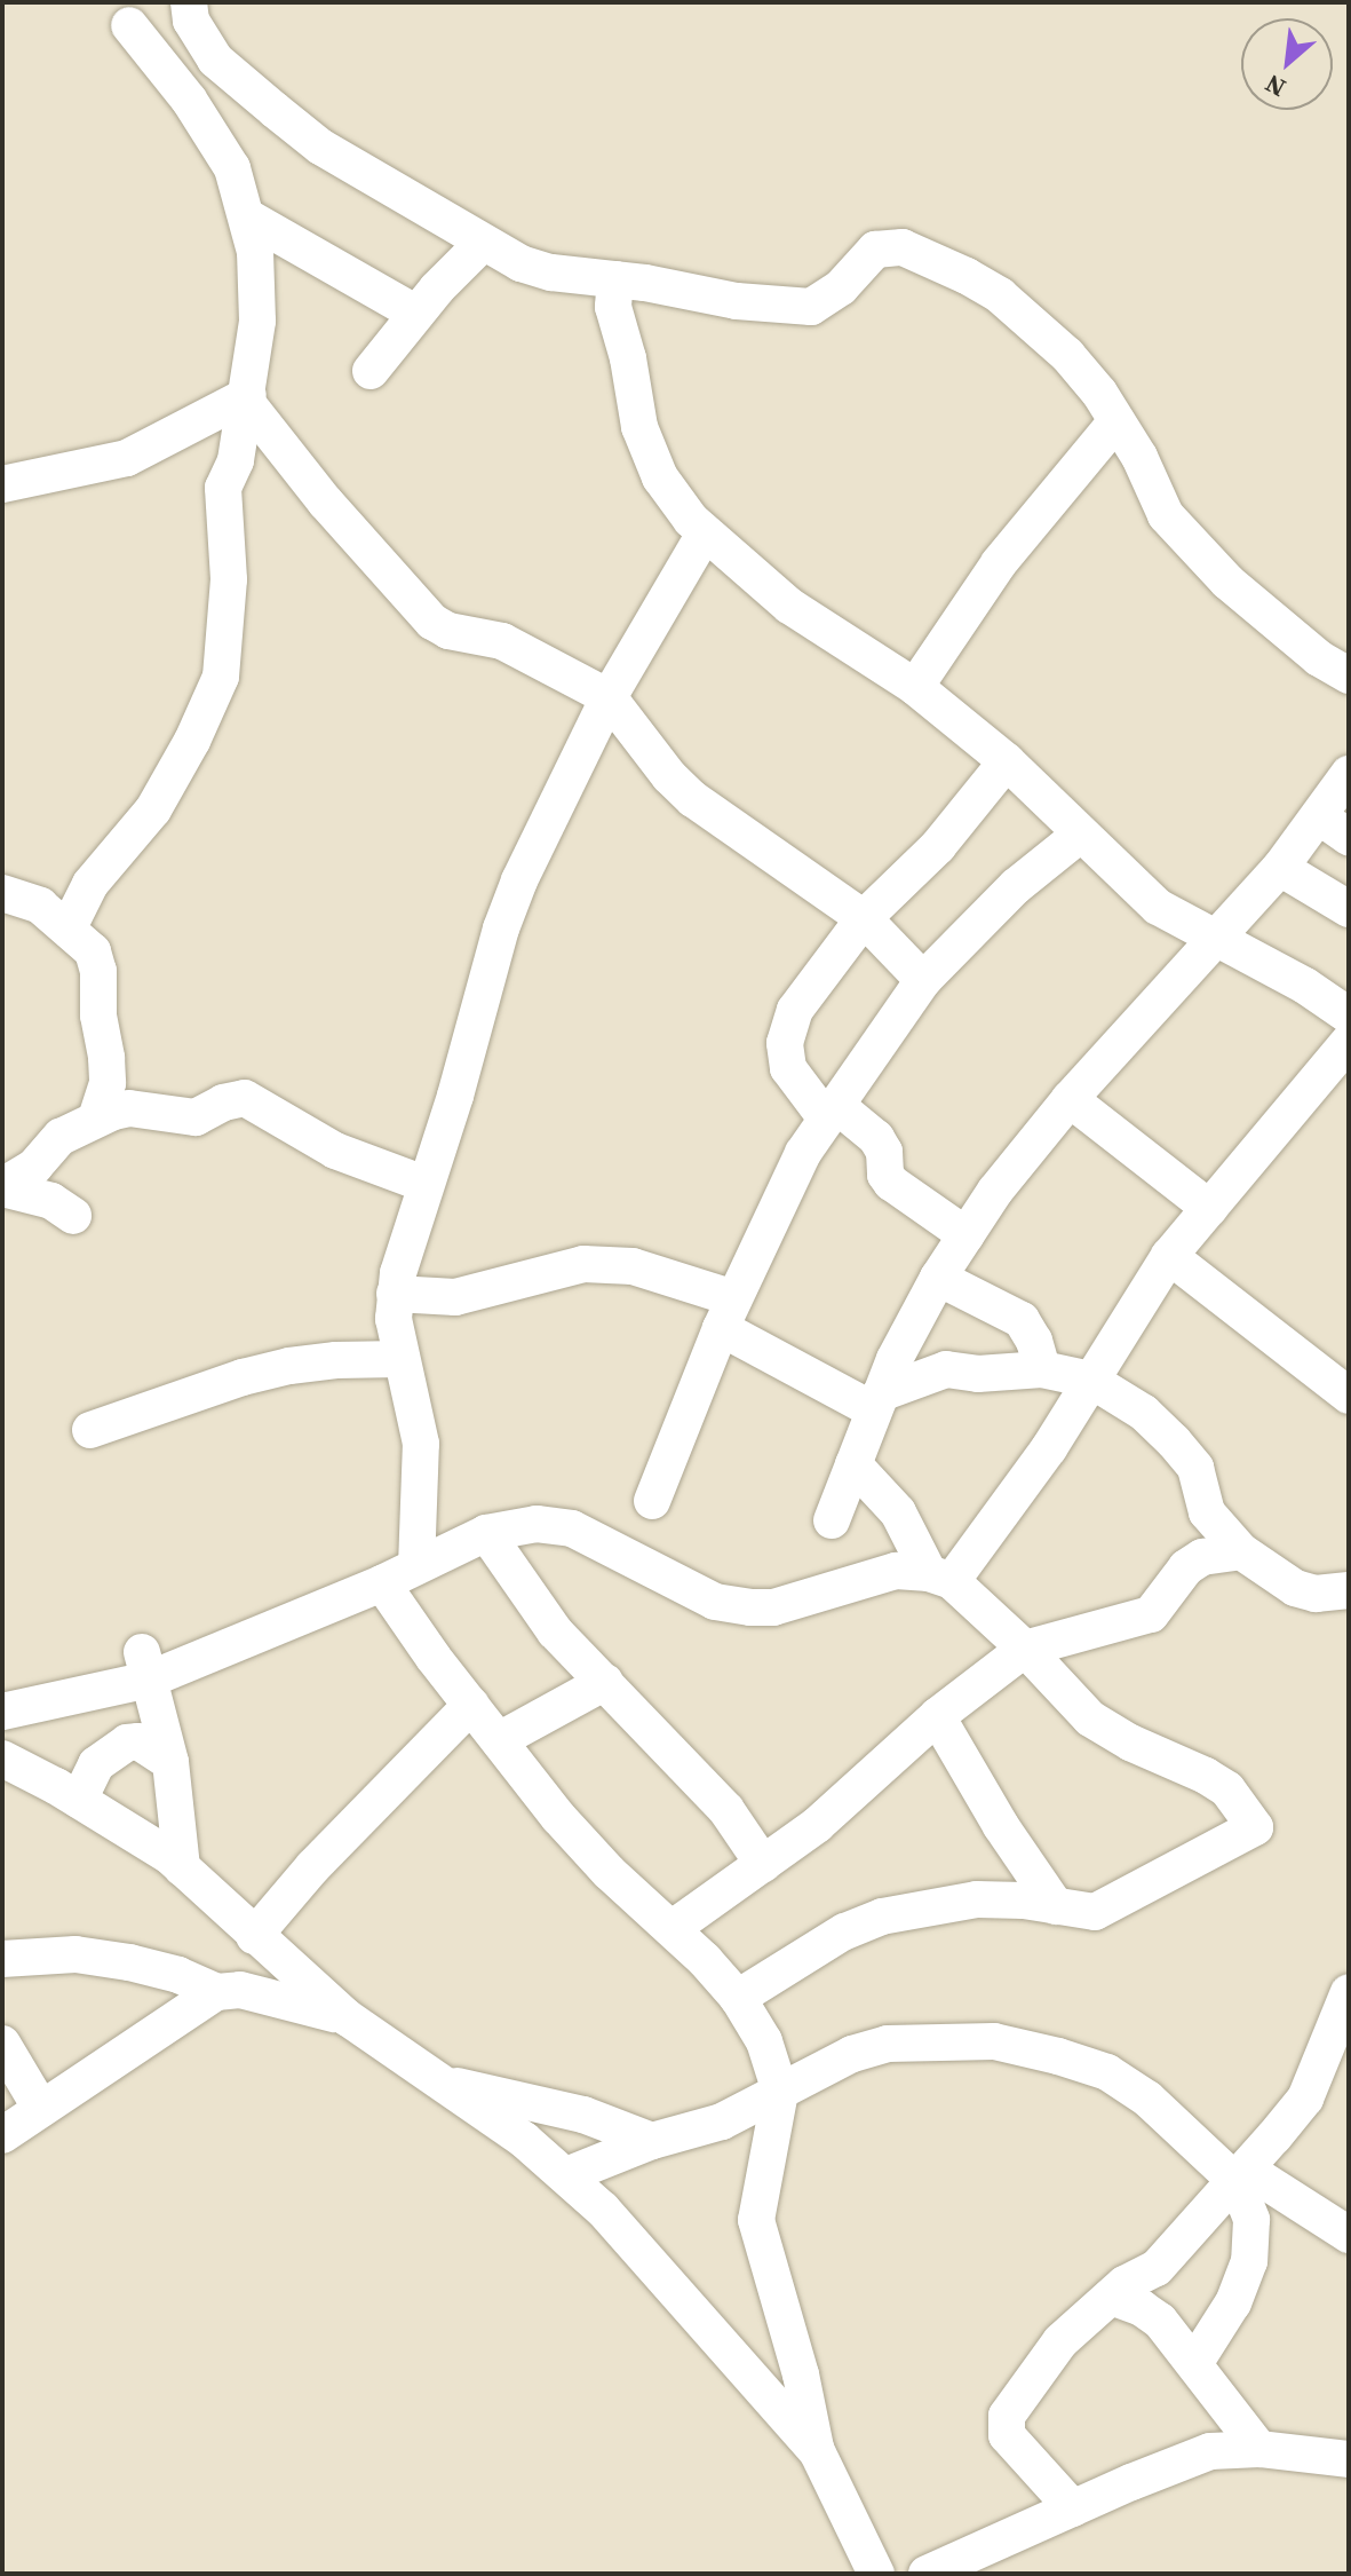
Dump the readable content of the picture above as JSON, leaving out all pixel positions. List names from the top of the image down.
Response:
{
  "north": "bottom left"
}
